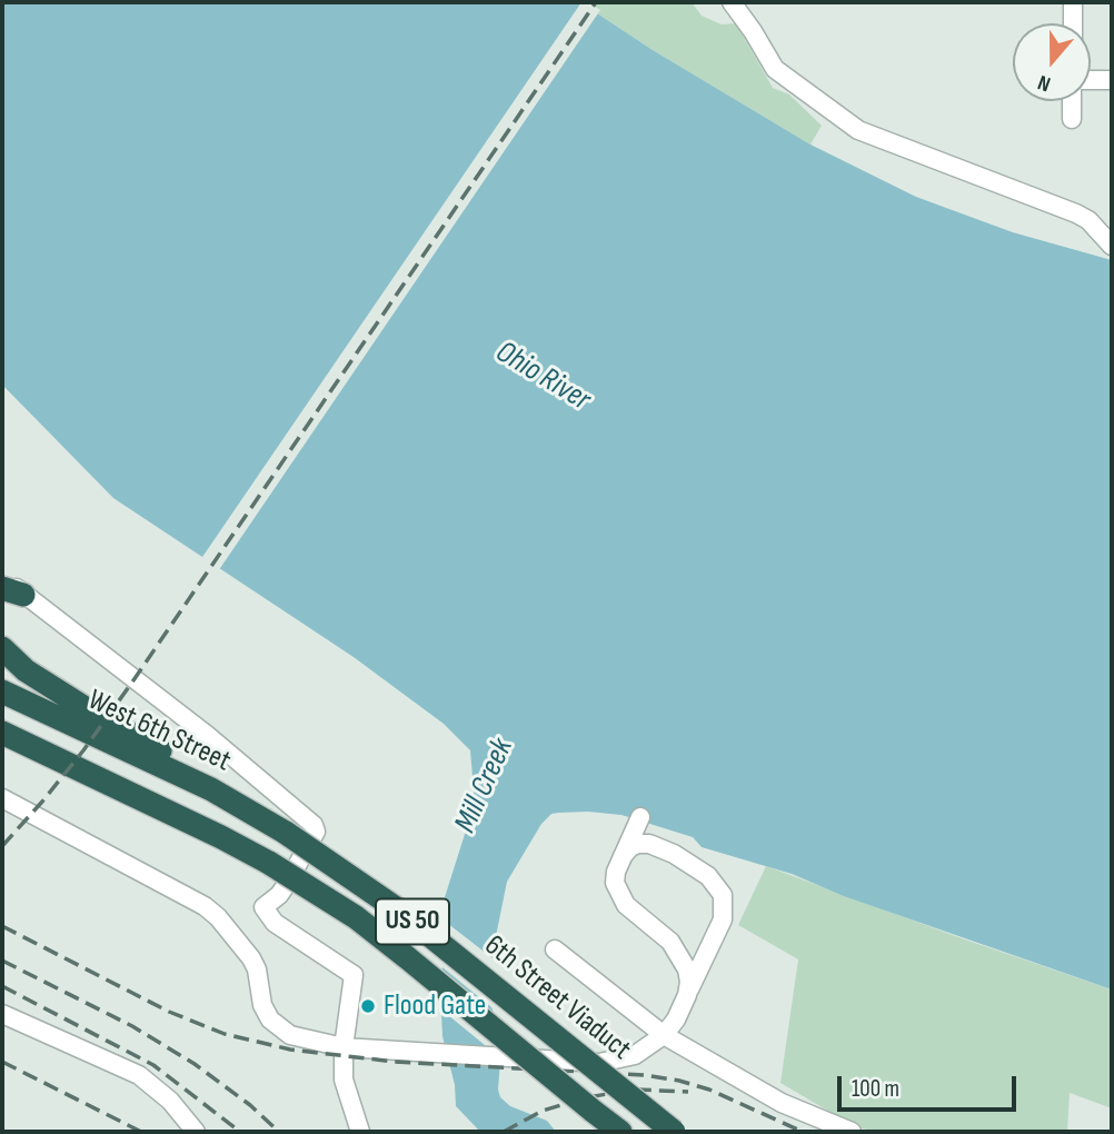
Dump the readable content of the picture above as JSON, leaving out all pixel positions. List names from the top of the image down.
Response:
{
  "streets": {
    "highway": ["West 6th Street", "US 50", "6th Street Viaduct"]
  },
  "crossings": [
    ["West 6th Street", "6th Street Viaduct"]
  ],
  "water": ["Ohio River", "Mill Creek"],
  "places": ["Flood Gate"],
  "scale_bar": "100 m",
  "north": "bottom"
}
